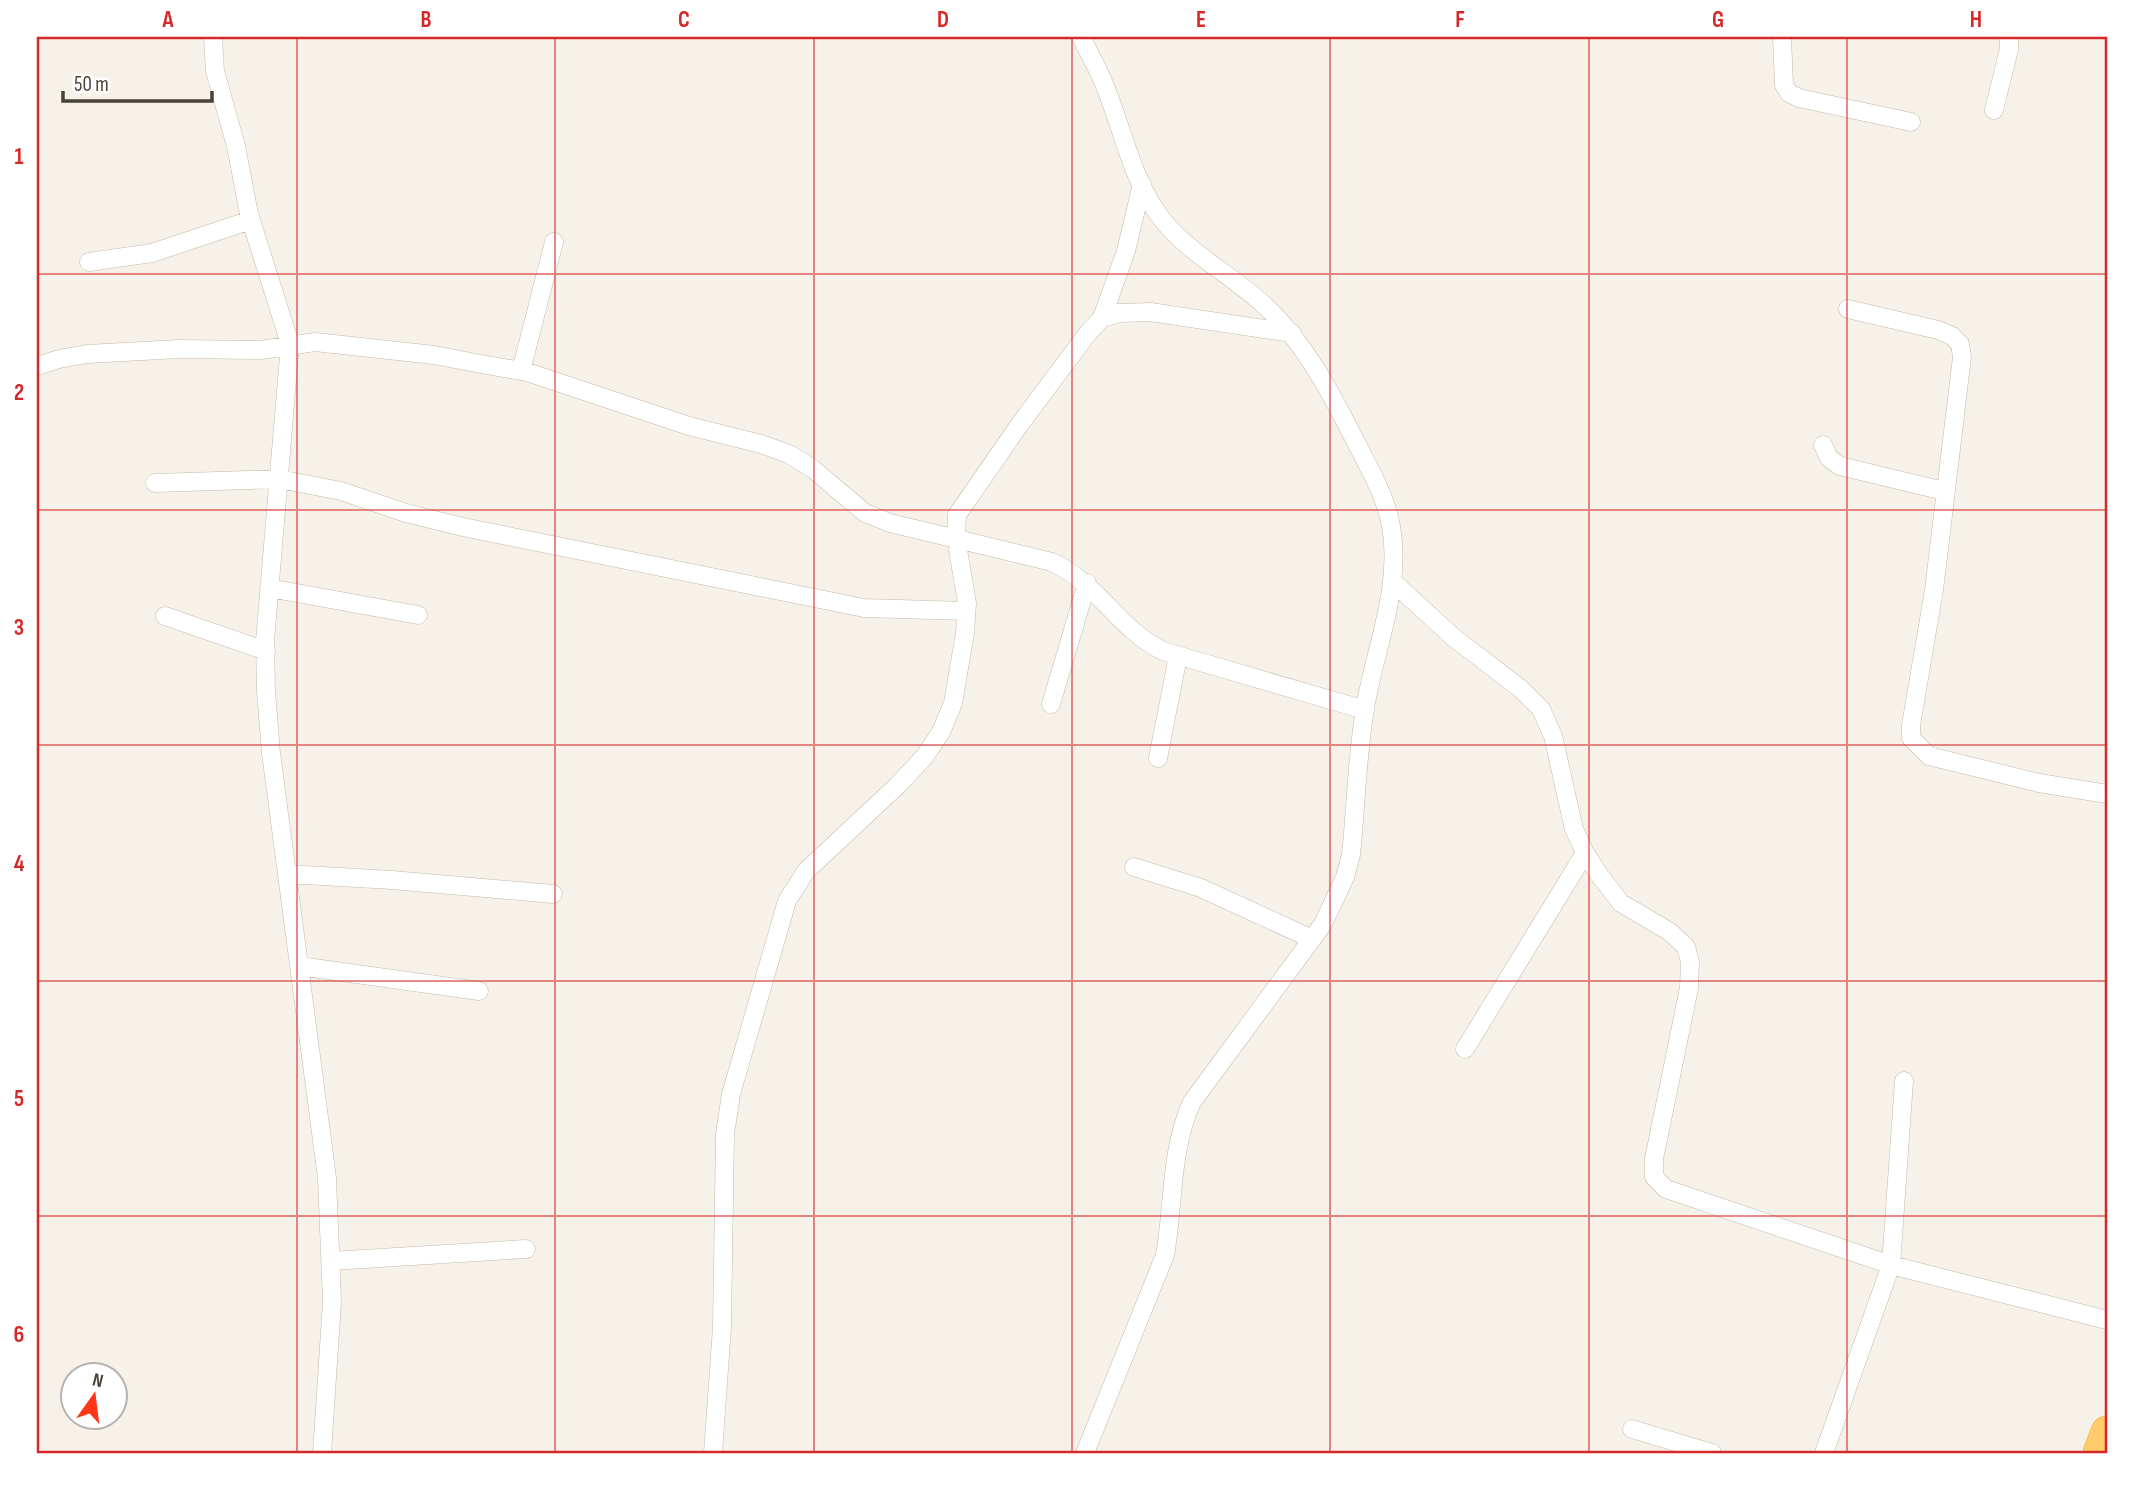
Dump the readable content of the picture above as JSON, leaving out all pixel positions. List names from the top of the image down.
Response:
{
  "scale_bar": "50 m",
  "north": "top",
  "grid": {
    "columns": [
      "A",
      "B",
      "C",
      "D",
      "E",
      "F",
      "G",
      "H"
    ],
    "rows": [
      "1",
      "2",
      "3",
      "4",
      "5",
      "6"
    ]
  }
}
